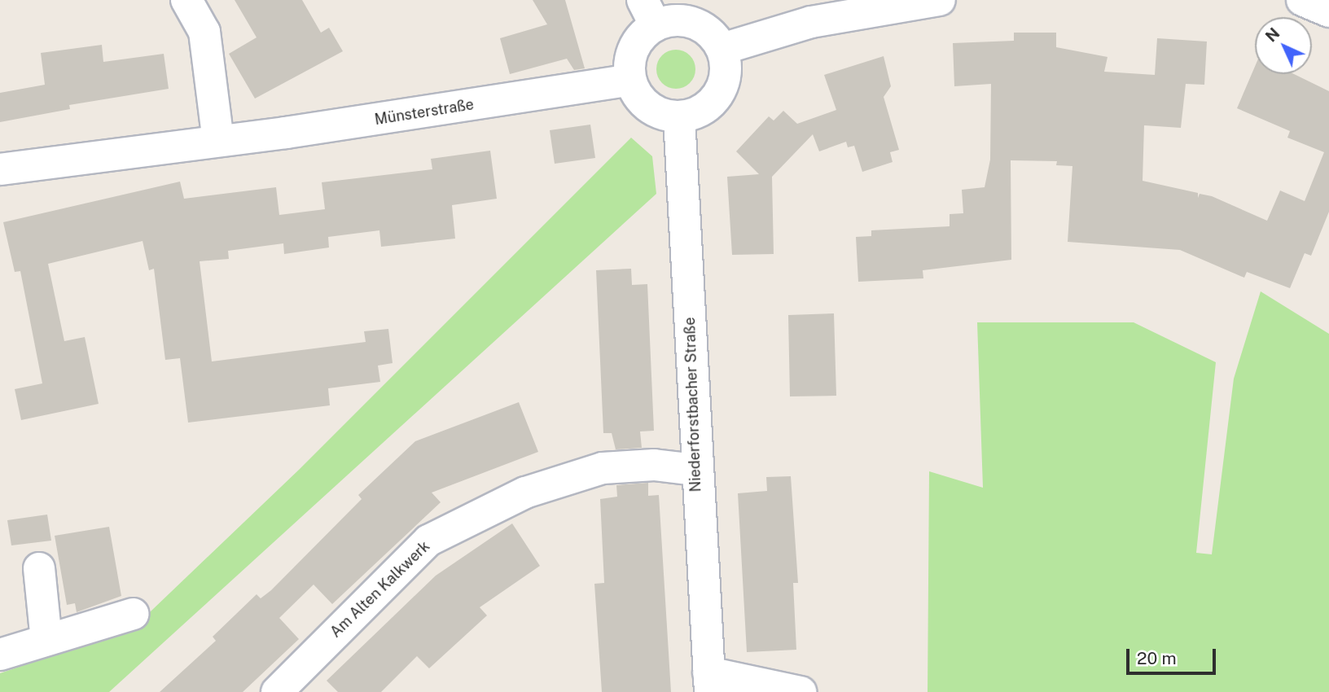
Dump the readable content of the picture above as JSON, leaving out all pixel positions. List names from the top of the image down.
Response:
{
  "streets": {
    "street": ["Münsterstraße", "Niederforstbacher Straße", "Am Alten Kalkwerk"]
  },
  "crossings": [
    ["Münsterstraße", "Niederforstbacher Straße"],
    ["Niederforstbacher Straße", "Am Alten Kalkwerk"]
  ],
  "scale_bar": "20 m",
  "north": "top left"
}
